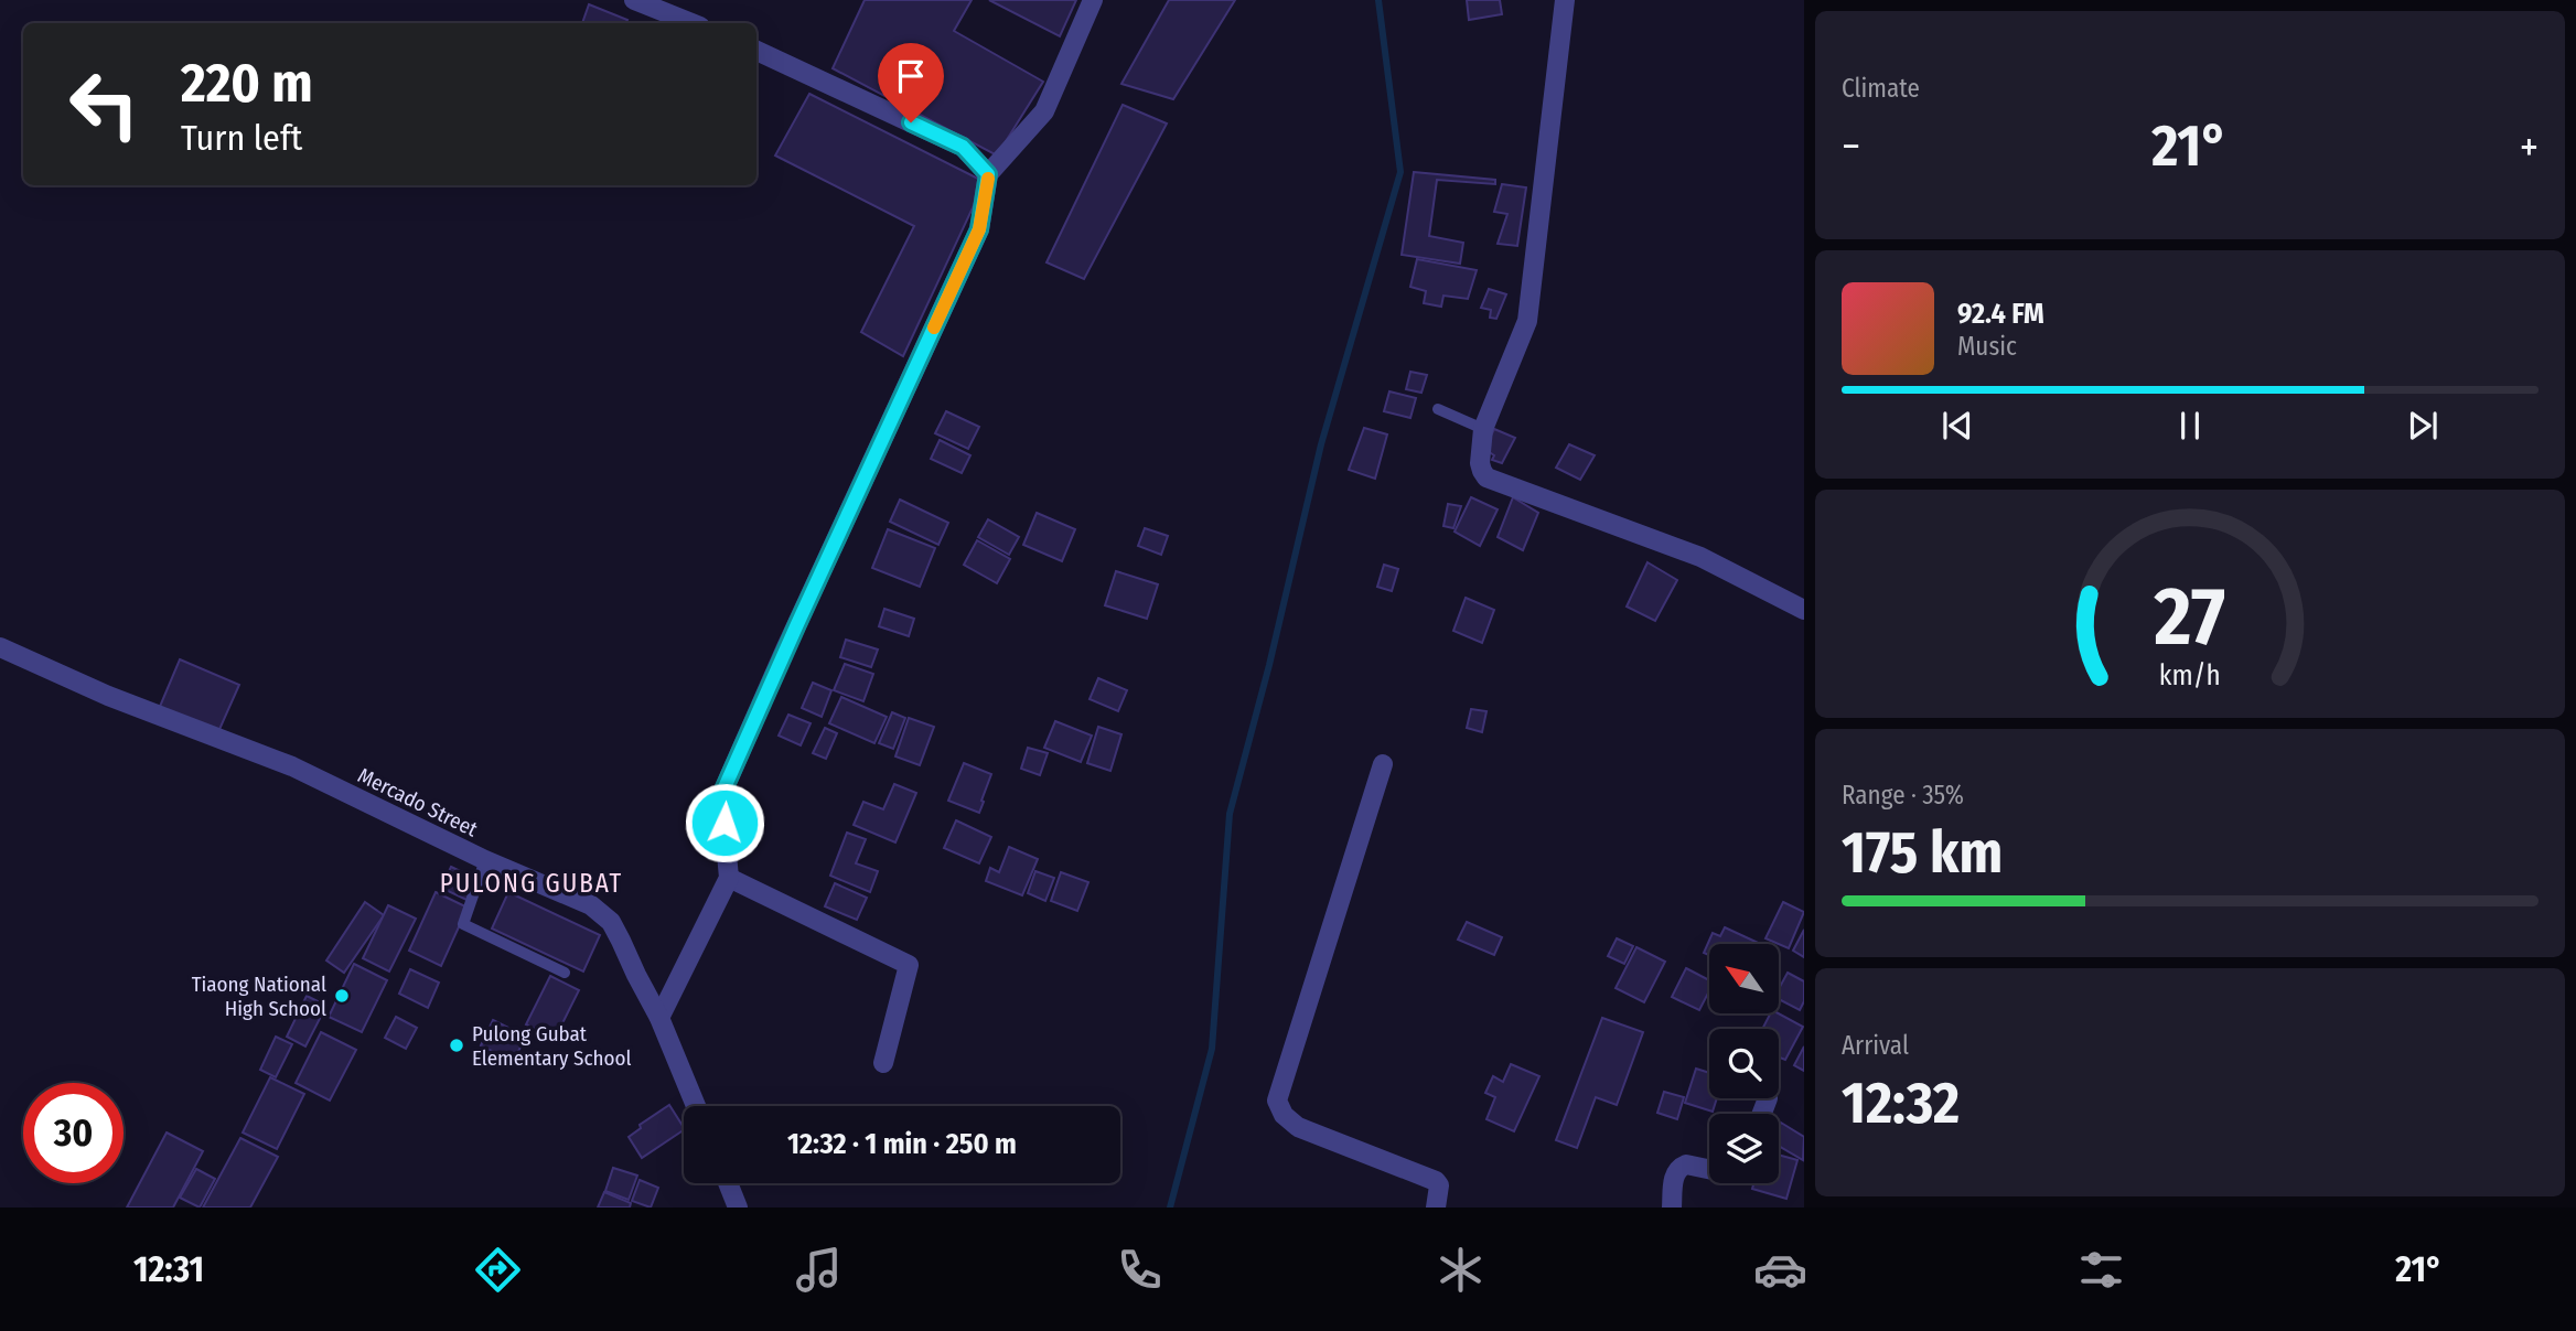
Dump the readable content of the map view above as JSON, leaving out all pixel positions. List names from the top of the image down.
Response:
{
  "streets": {
    "street": ["Mercado Street"]
  },
  "districts": ["PULONG GUBAT"],
  "places": ["Tiaong National High School", "Pulong Gubat Elementary School"],
  "north": "top left",
  "page": {
    "tile": [
      "Climate",
      ["Range · 35%", "175 km"],
      ["Arrival", "12:32"]
    ],
    "turn": ["220 m", "Turn left"],
    "heat": ["−", "21°", "+"],
    "song": ["92.4 FM", "Music"],
    "limit": "30",
    "trip": "12:32 · 1 min · 250 m",
    "tabs": ["12:31", "21°"],
    "gauge": ["27", "km/h"]
  }
}
